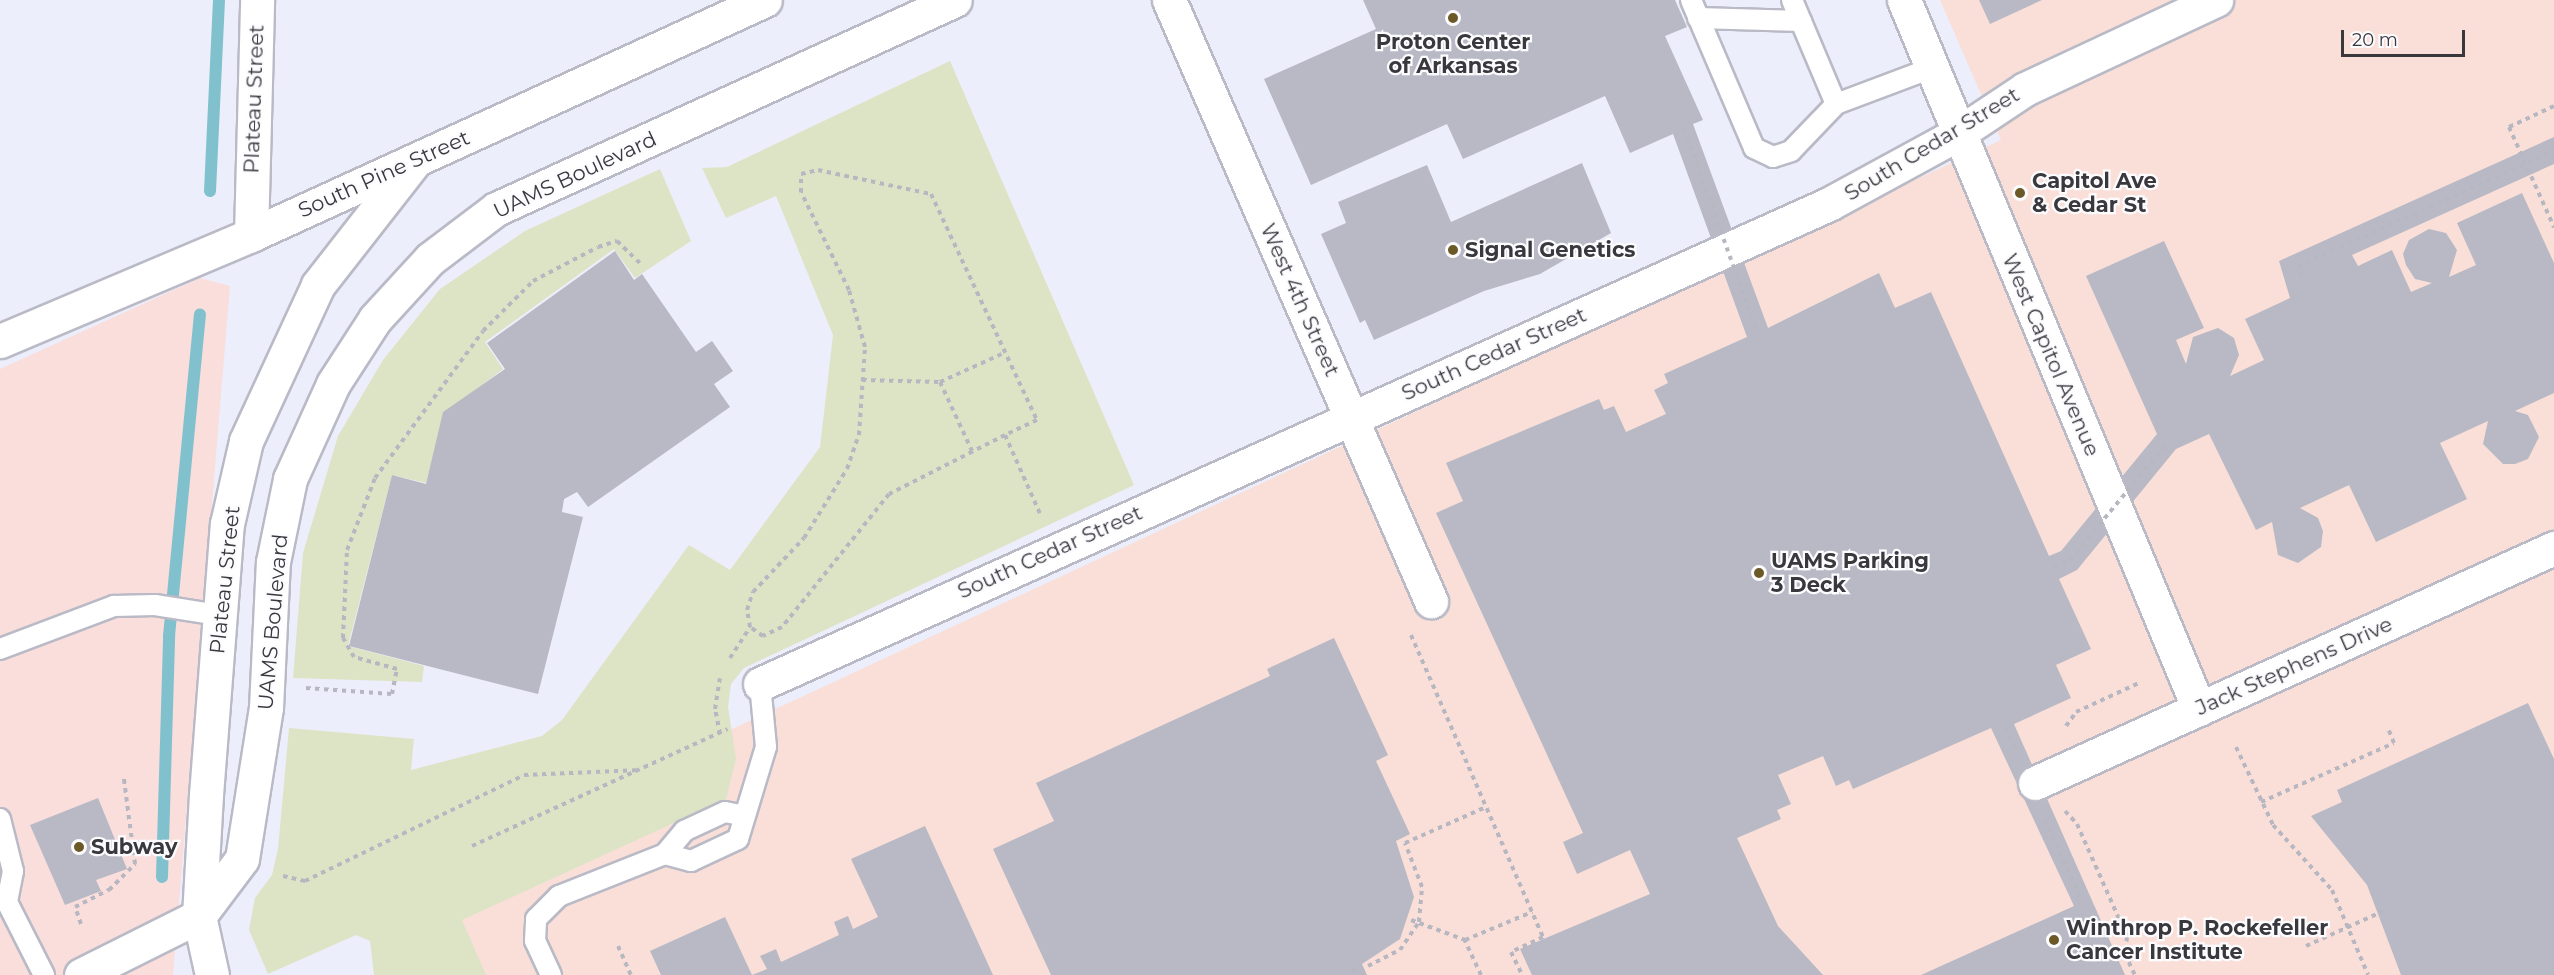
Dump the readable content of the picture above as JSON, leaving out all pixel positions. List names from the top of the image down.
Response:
{
  "streets": {
    "street": [
      "Plateau Street",
      "South Cedar Street",
      "South Pine Street",
      "UAMS Boulevard",
      "West 4th Street",
      "West Capitol Avenue",
      "Jack Stephens Drive"
    ]
  },
  "crossings": [
    ["Plateau Street", "South Pine Street"],
    ["Plateau Street", "UAMS Boulevard"],
    ["South Cedar Street", "West 4th Street"],
    ["South Cedar Street", "West Capitol Avenue"],
    ["West Capitol Avenue", "Jack Stephens Drive"]
  ],
  "places": [
    "Proton Center of Arkansas",
    "Capitol Ave & Cedar St",
    "Signal Genetics",
    "UAMS Parking 3 Deck",
    "Subway",
    "Winthrop P. Rockefeller Cancer Institute"
  ],
  "scale_bar": "20 m"
}
